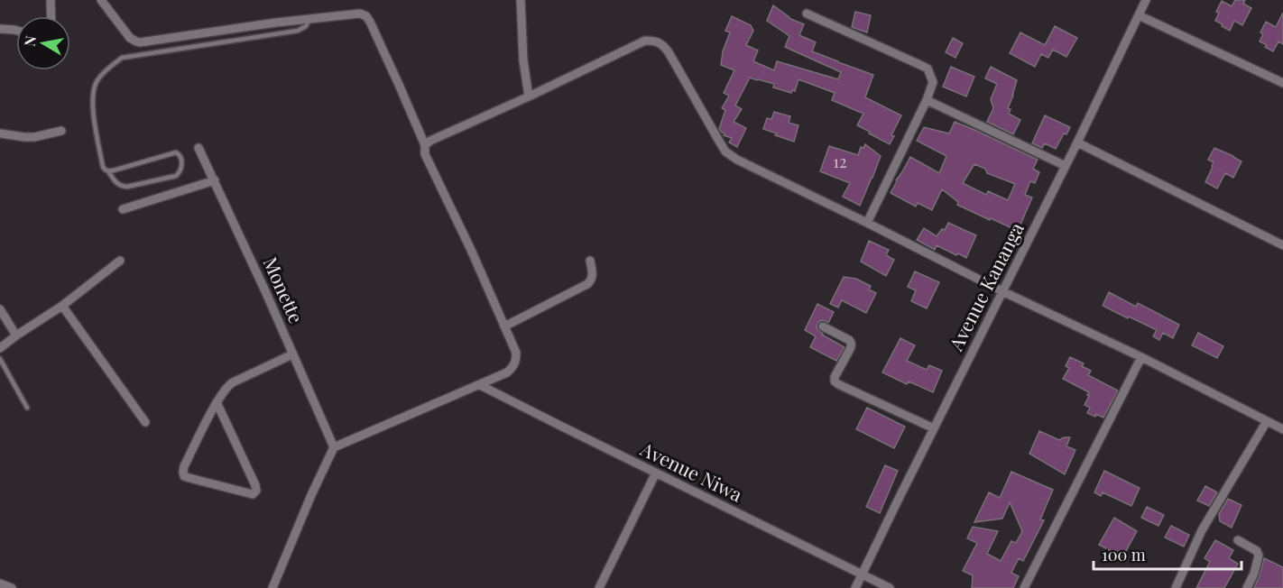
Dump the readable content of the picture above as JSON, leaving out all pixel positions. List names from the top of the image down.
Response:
{
  "streets": {
    "street": ["Avenue Kananga", "Monette", "Avenue Niwa"]
  },
  "crossings": [
    ["Avenue Kananga", "Avenue Niwa"]
  ],
  "house_numbers": ["12"],
  "scale_bar": "100 m",
  "north": "left"
}
